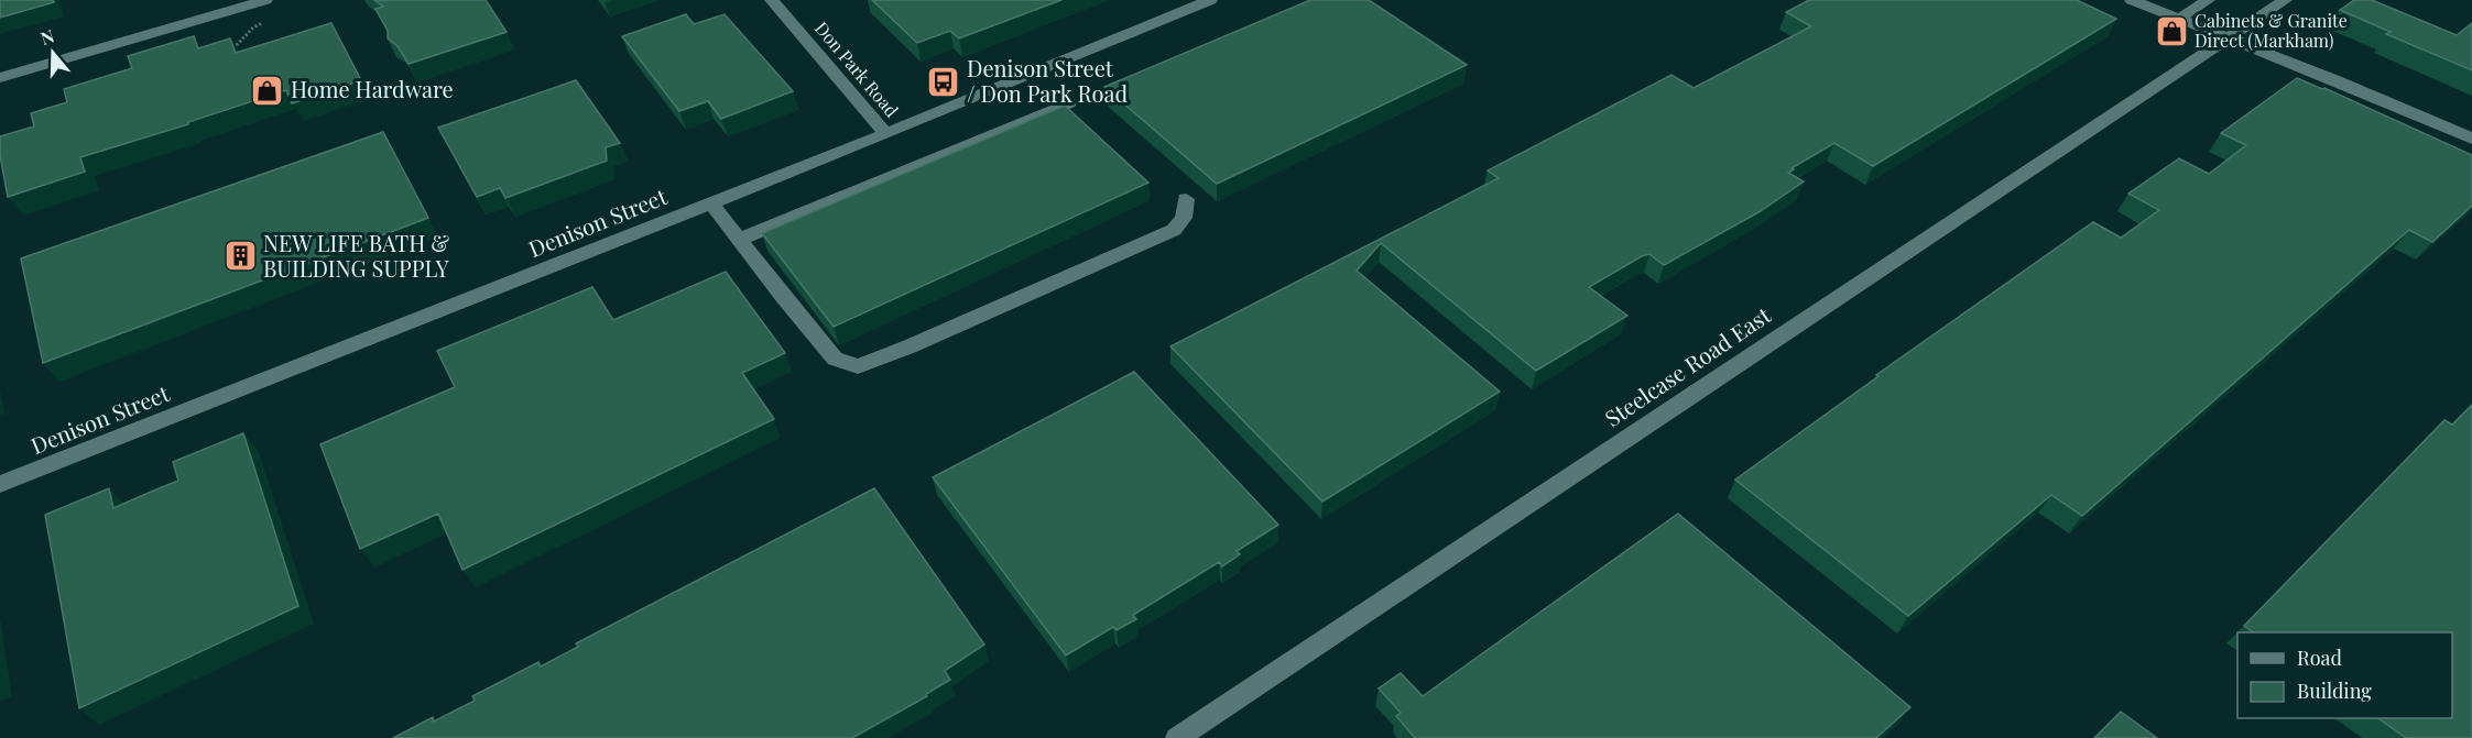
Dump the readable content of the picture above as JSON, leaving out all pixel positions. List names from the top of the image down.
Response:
{
  "streets": {
    "street": ["Don Park Road", "Denison Street", "Steelcase Road East"]
  },
  "crossings": [
    ["Don Park Road", "Denison Street"]
  ],
  "places": {
    "shop": ["Cabinets & Granite Direct (Markham)", "Home Hardware"],
    "bus stop": ["Denison Street / Don Park Road"],
    "building": ["NEW LIFE BATH & BUILDING SUPPLY"]
  },
  "legend": ["Road", "Building"],
  "north": "top"
}
